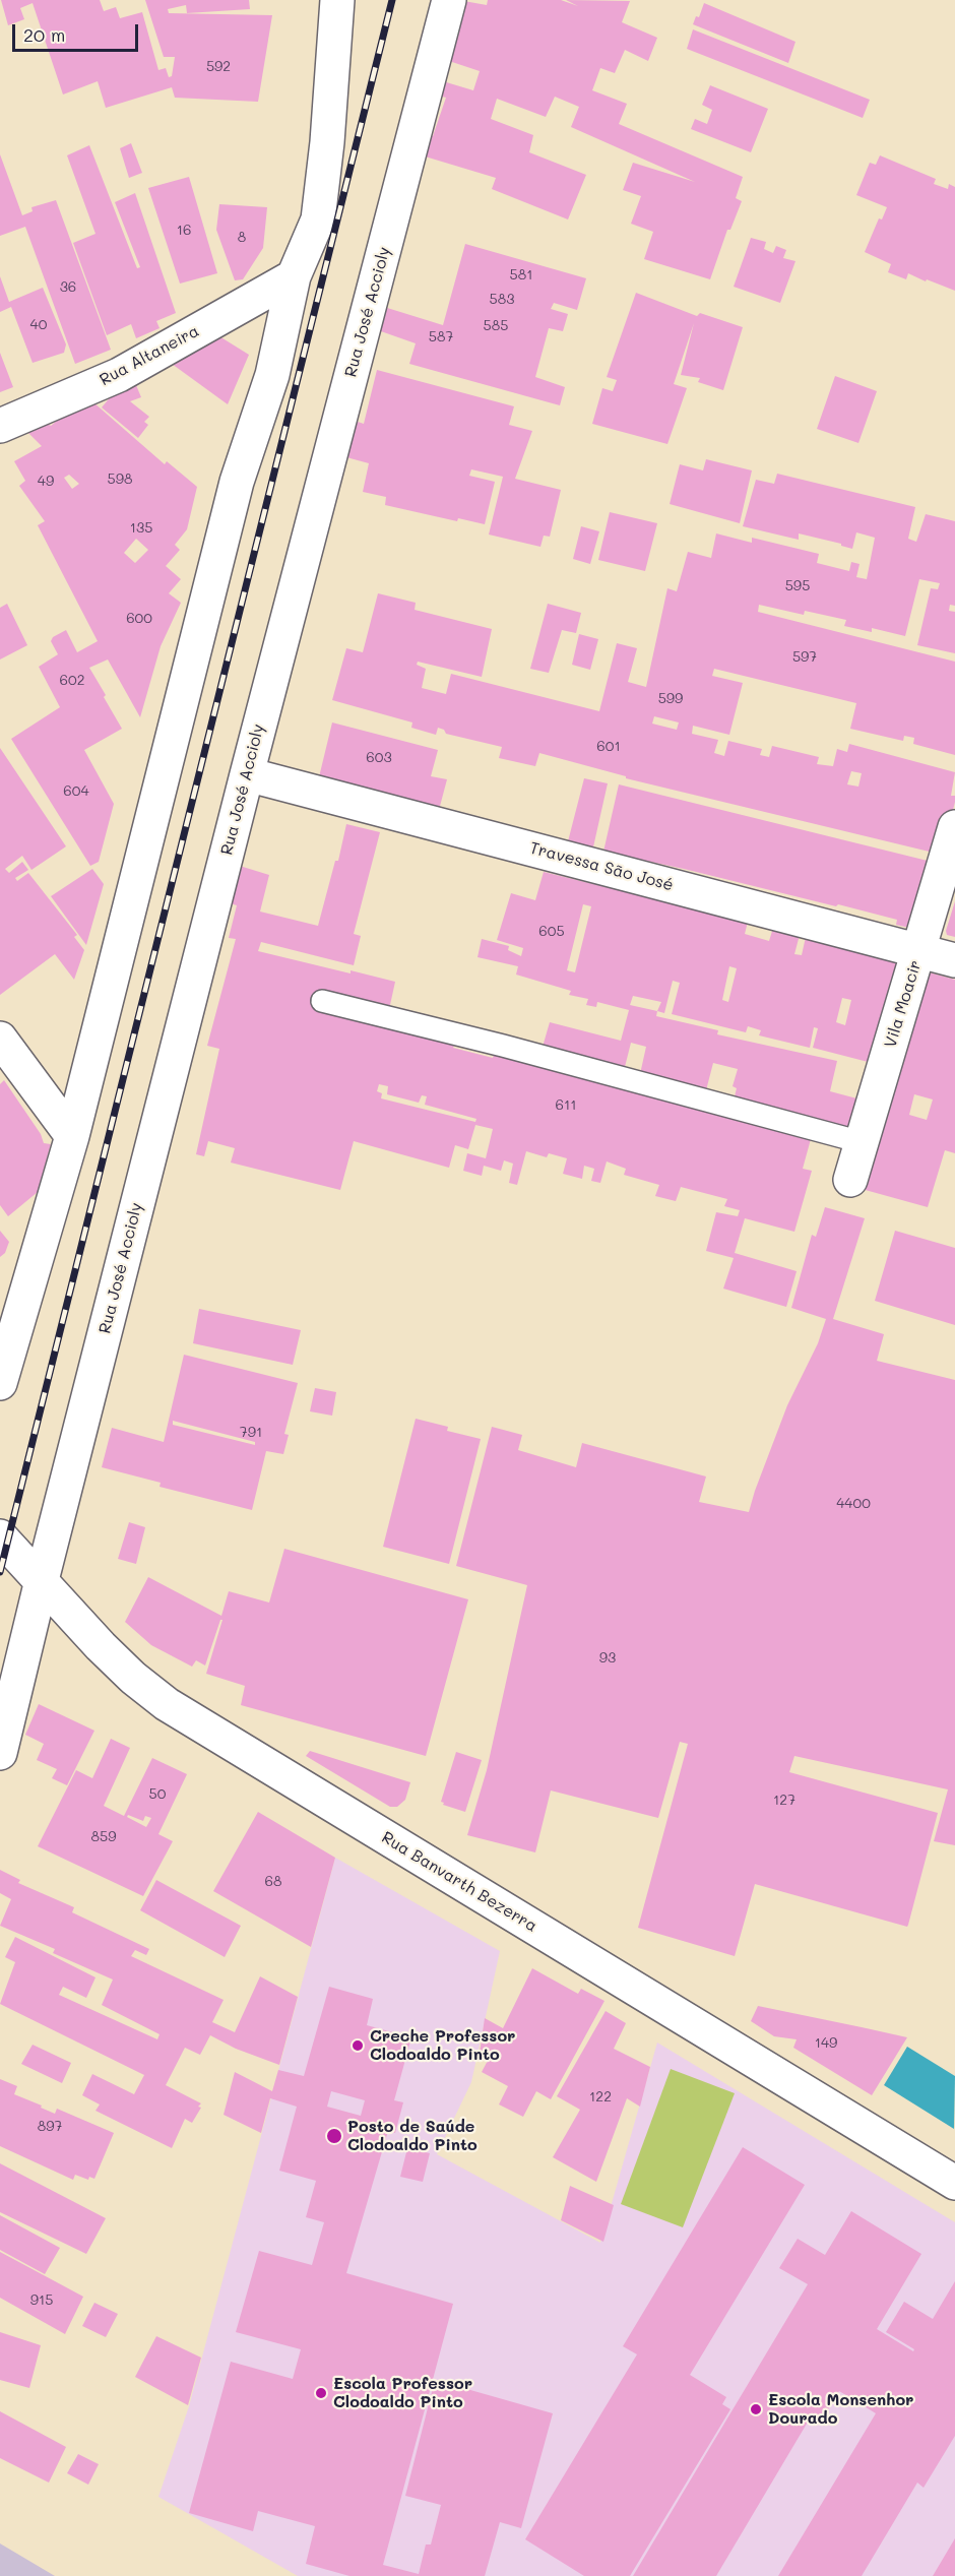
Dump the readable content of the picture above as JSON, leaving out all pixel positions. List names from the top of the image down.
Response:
{
  "streets": {
    "street": [
      "Rua José Accioly",
      "Rua Altaneira",
      "Travessa São José",
      "Vila Moacir",
      "Rua Banvarth Bezerra"
    ]
  },
  "crossings": [
    ["Rua José Accioly", "Travessa São José"],
    ["Rua José Accioly", "Rua Banvarth Bezerra"],
    ["Travessa São José", "Vila Moacir"]
  ],
  "places": [
    "Creche Professor Clodoaldo Pinto",
    "Posto de Saúde Clodoaldo Pinto",
    "Escola Professor Clodoaldo Pinto",
    "Escola Monsenhor Dourado"
  ],
  "house_numbers": [
    "592",
    "16",
    "8",
    "581",
    "36",
    "583",
    "40",
    "585",
    "587",
    "598",
    "49",
    "135",
    "595",
    "600",
    "597",
    "602",
    "599",
    "601",
    "603",
    "604",
    "605",
    "611",
    "791",
    "4400",
    "93",
    "50",
    "127",
    "859",
    "68",
    "149",
    "122",
    "897",
    "915"
  ],
  "scale_bar": "20 m"
}
